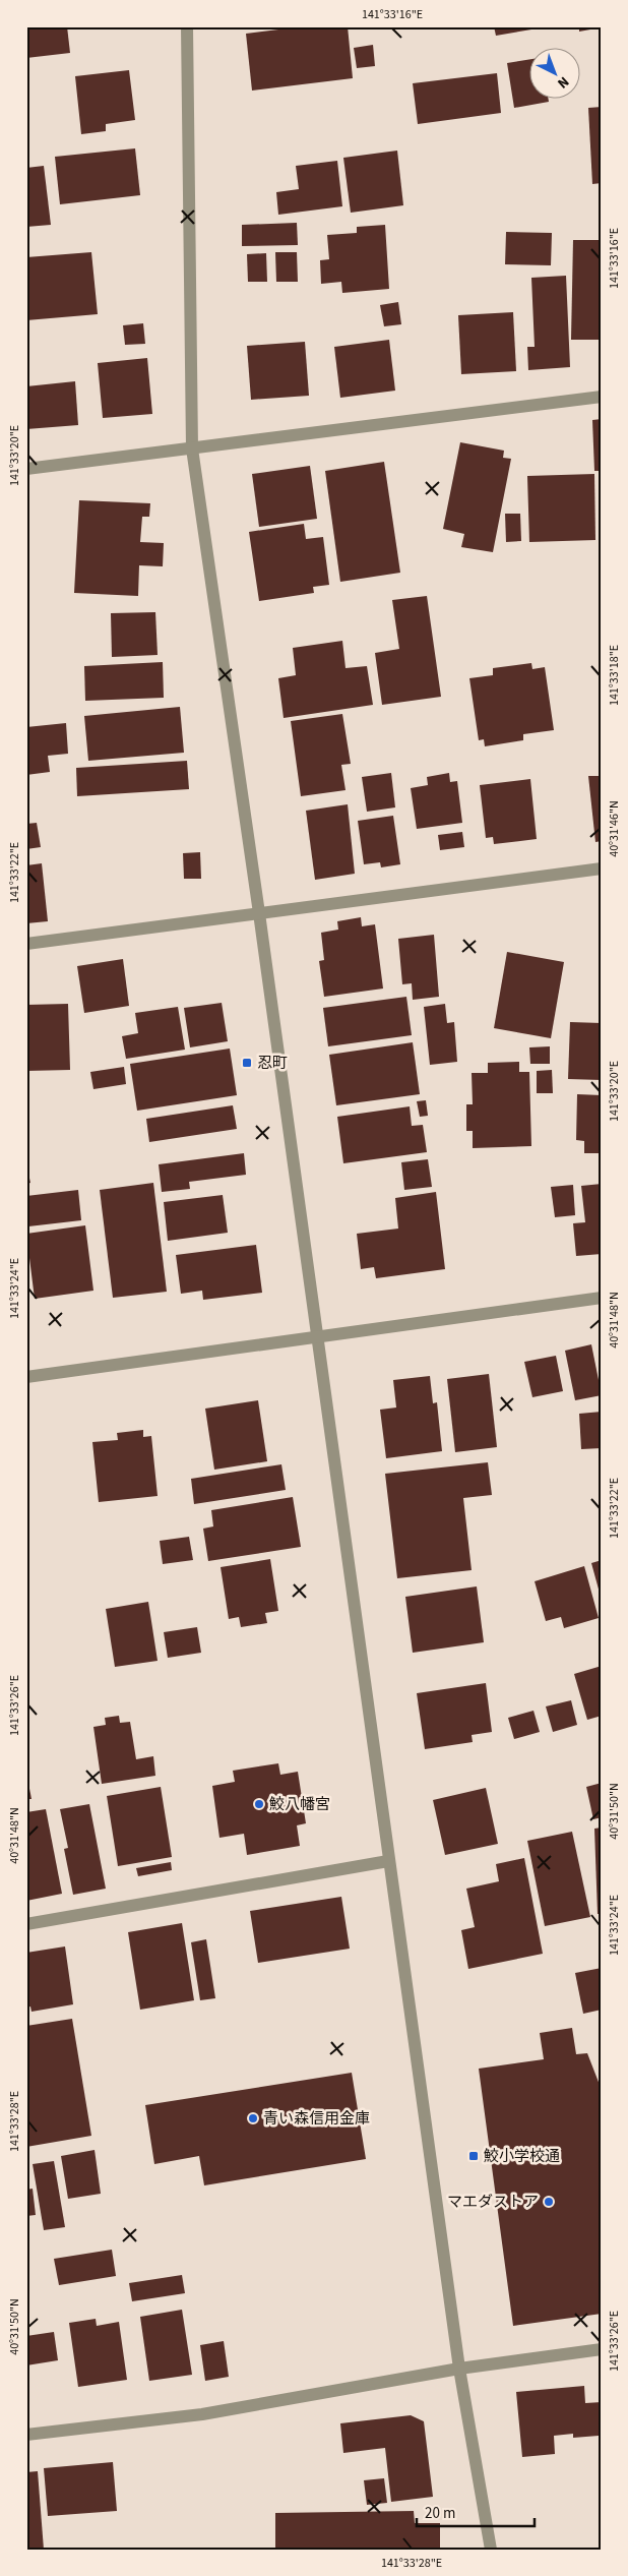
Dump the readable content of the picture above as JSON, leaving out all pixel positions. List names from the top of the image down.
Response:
{
  "places": {
    "transit": ["忍町", "鮫小学校通"],
    "other": ["鮫八幡宮", "青い森信用金庫", "マエダストア"]
  },
  "scale_bar": "20 m",
  "north": "bottom right",
  "coordinates": [
    "141°33'16\"E",
    "141°33'20\"E",
    "141°33'18\"E",
    "40°31'46\"N",
    "141°33'22\"E",
    "141°33'24\"E",
    "40°31'48\"N",
    "141°33'26\"E",
    "40°31'50\"N",
    "141°33'28\"E"
  ]
}
